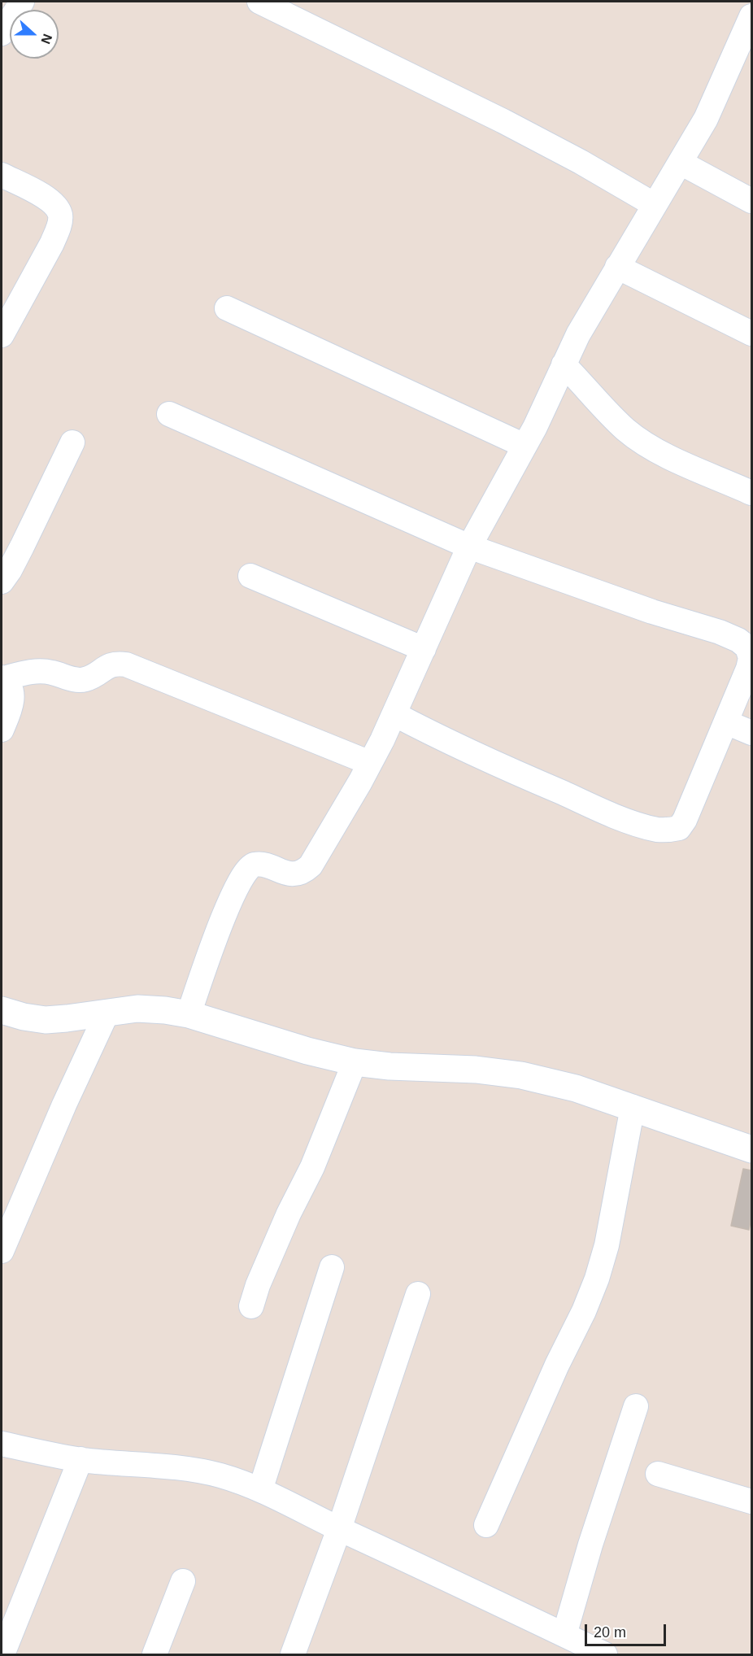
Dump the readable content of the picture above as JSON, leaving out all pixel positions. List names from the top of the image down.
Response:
{
  "scale_bar": "20 m",
  "north": "right"
}
